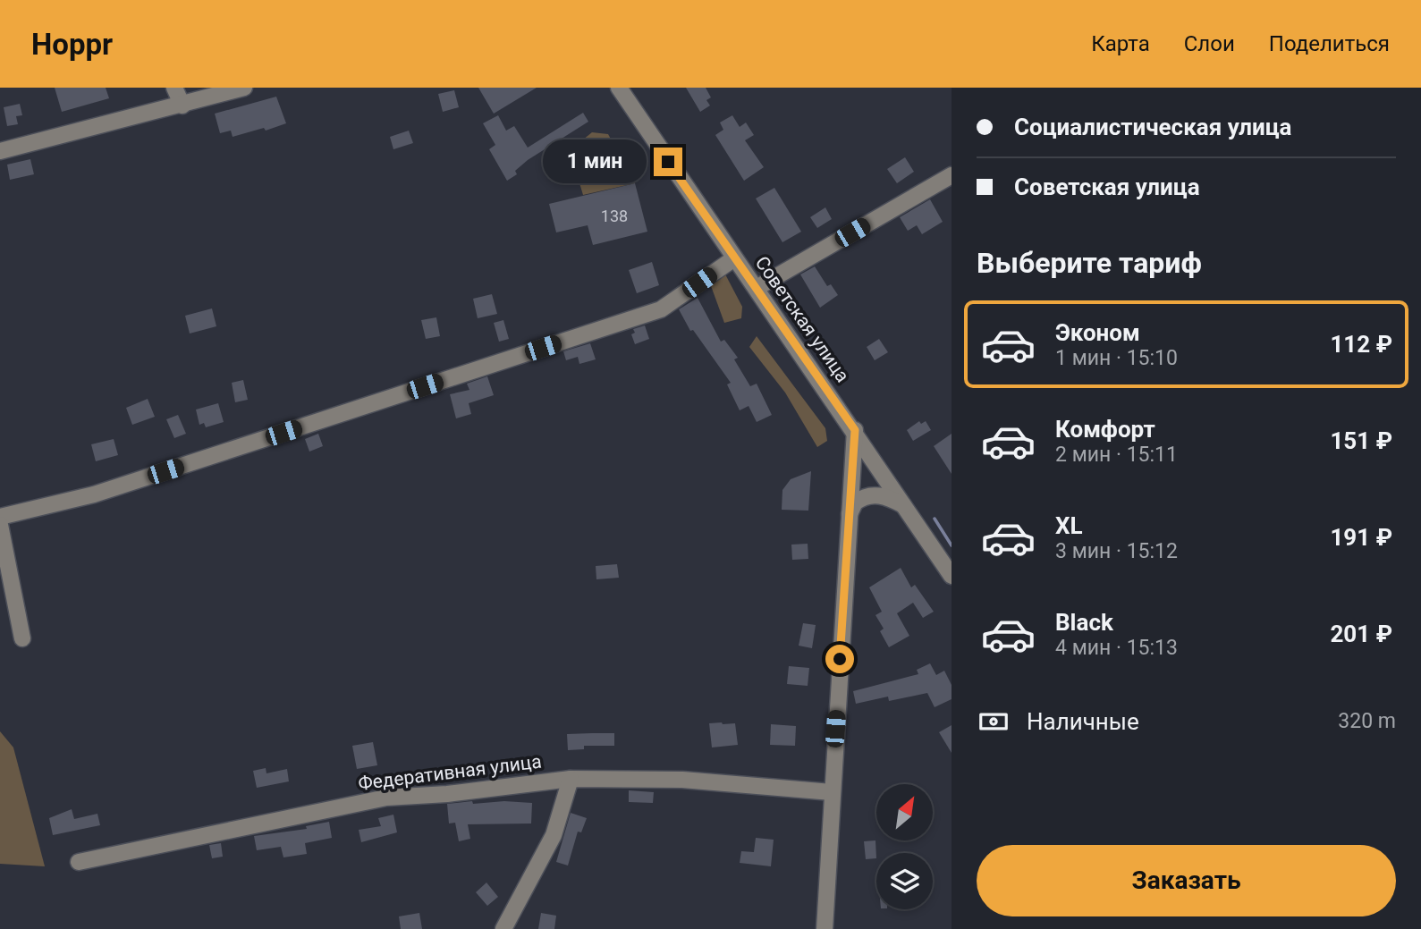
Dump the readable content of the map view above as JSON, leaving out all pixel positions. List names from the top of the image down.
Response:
{
  "streets": {
    "street": ["Советская улица", "Федеративная улица"]
  },
  "house_numbers": ["138"],
  "north": "top right",
  "page": {
    "header": "Hoppr",
    "nav": ["Карта", "Слои", "Поделиться"],
    "banner": ["Социалистическая улица", "Советская улица"],
    "bubble": "1 мин",
    "heading": "Выберите тариф",
    "list": [
      {
        "name": "Эконом",
        "note": "1 мин · 15:10",
        "value": "112 ₽"
      },
      {
        "name": "Комфорт",
        "note": "2 мин · 15:11",
        "value": "151 ₽"
      },
      {
        "name": "XL",
        "note": "3 мин · 15:12",
        "value": "191 ₽"
      },
      {
        "name": "Black",
        "note": "4 мин · 15:13",
        "value": "201 ₽"
      }
    ],
    "pay": ["Наличные", "320 m"],
    "buttons": "Заказать"
  }
}
